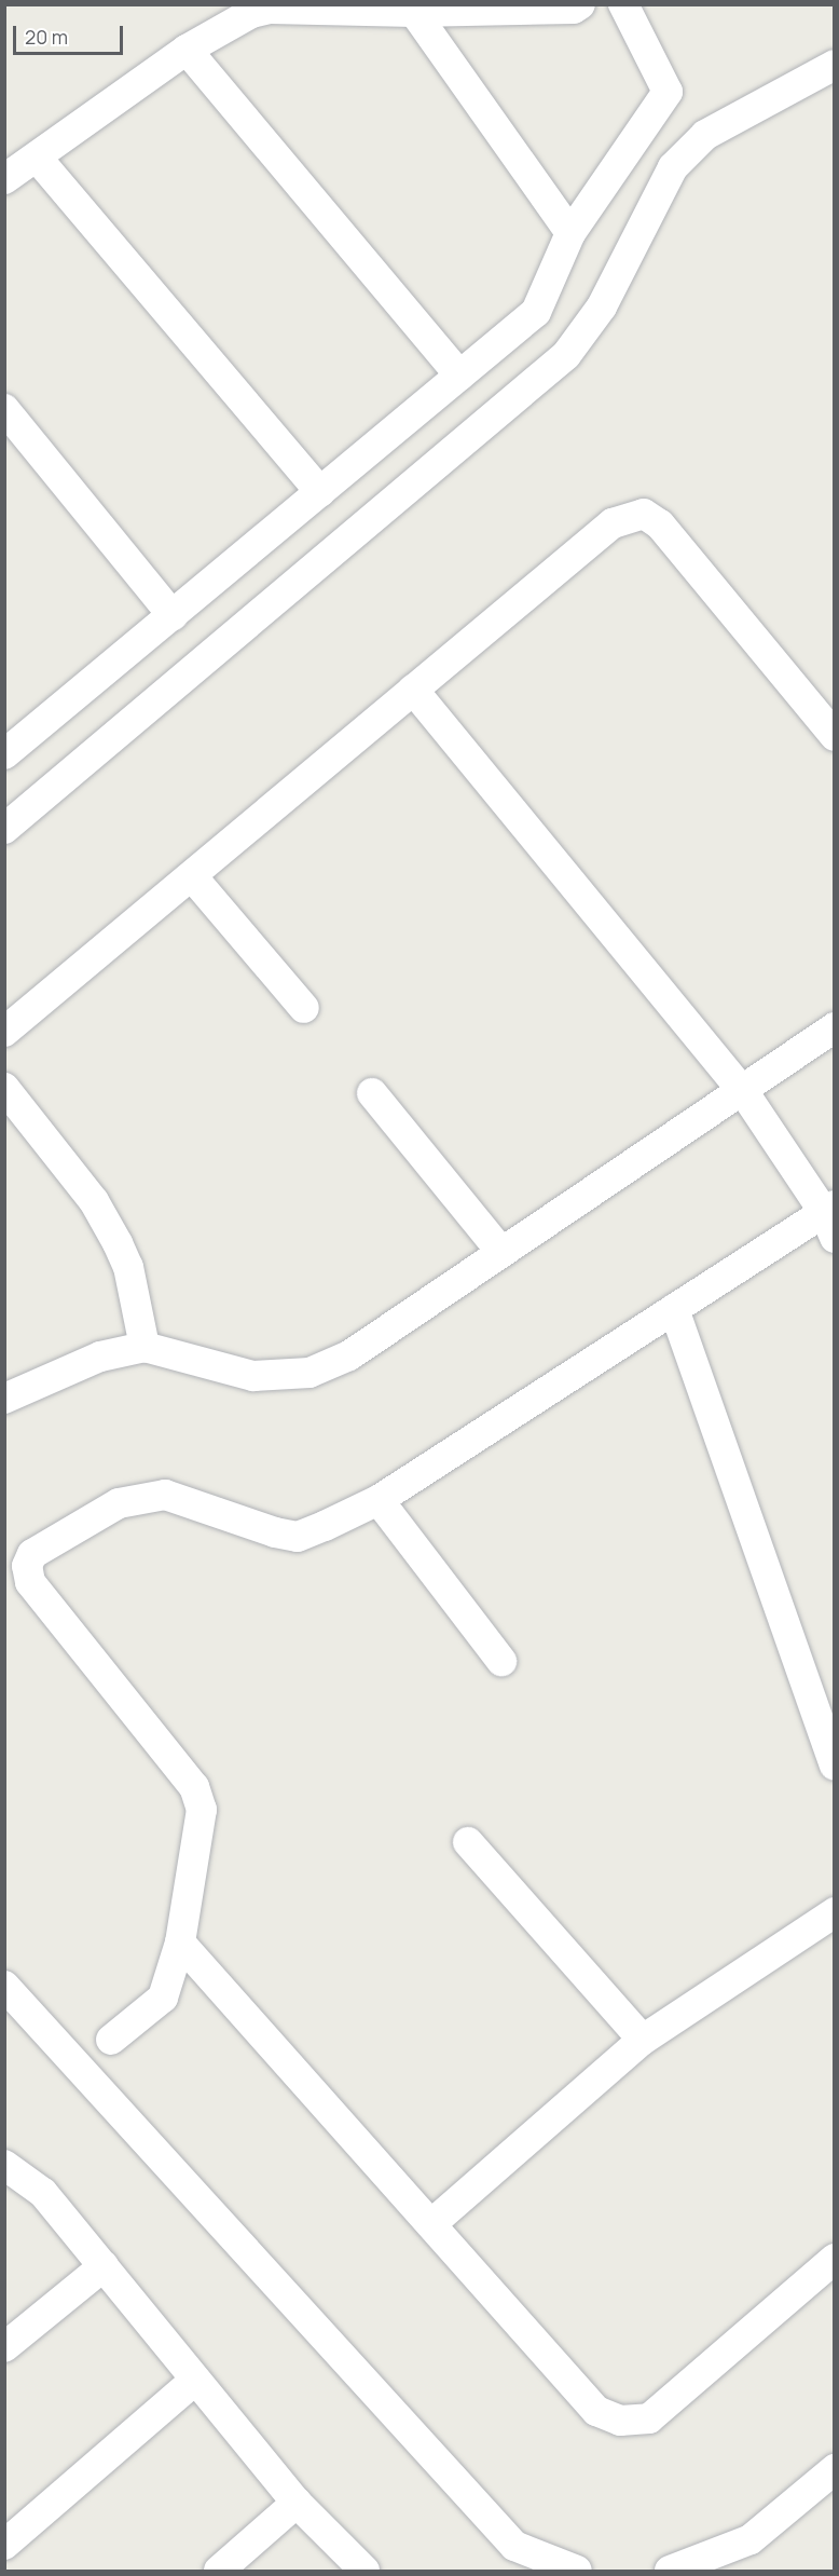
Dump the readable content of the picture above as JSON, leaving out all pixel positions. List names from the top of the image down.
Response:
{
  "scale_bar": "20 m"
}
